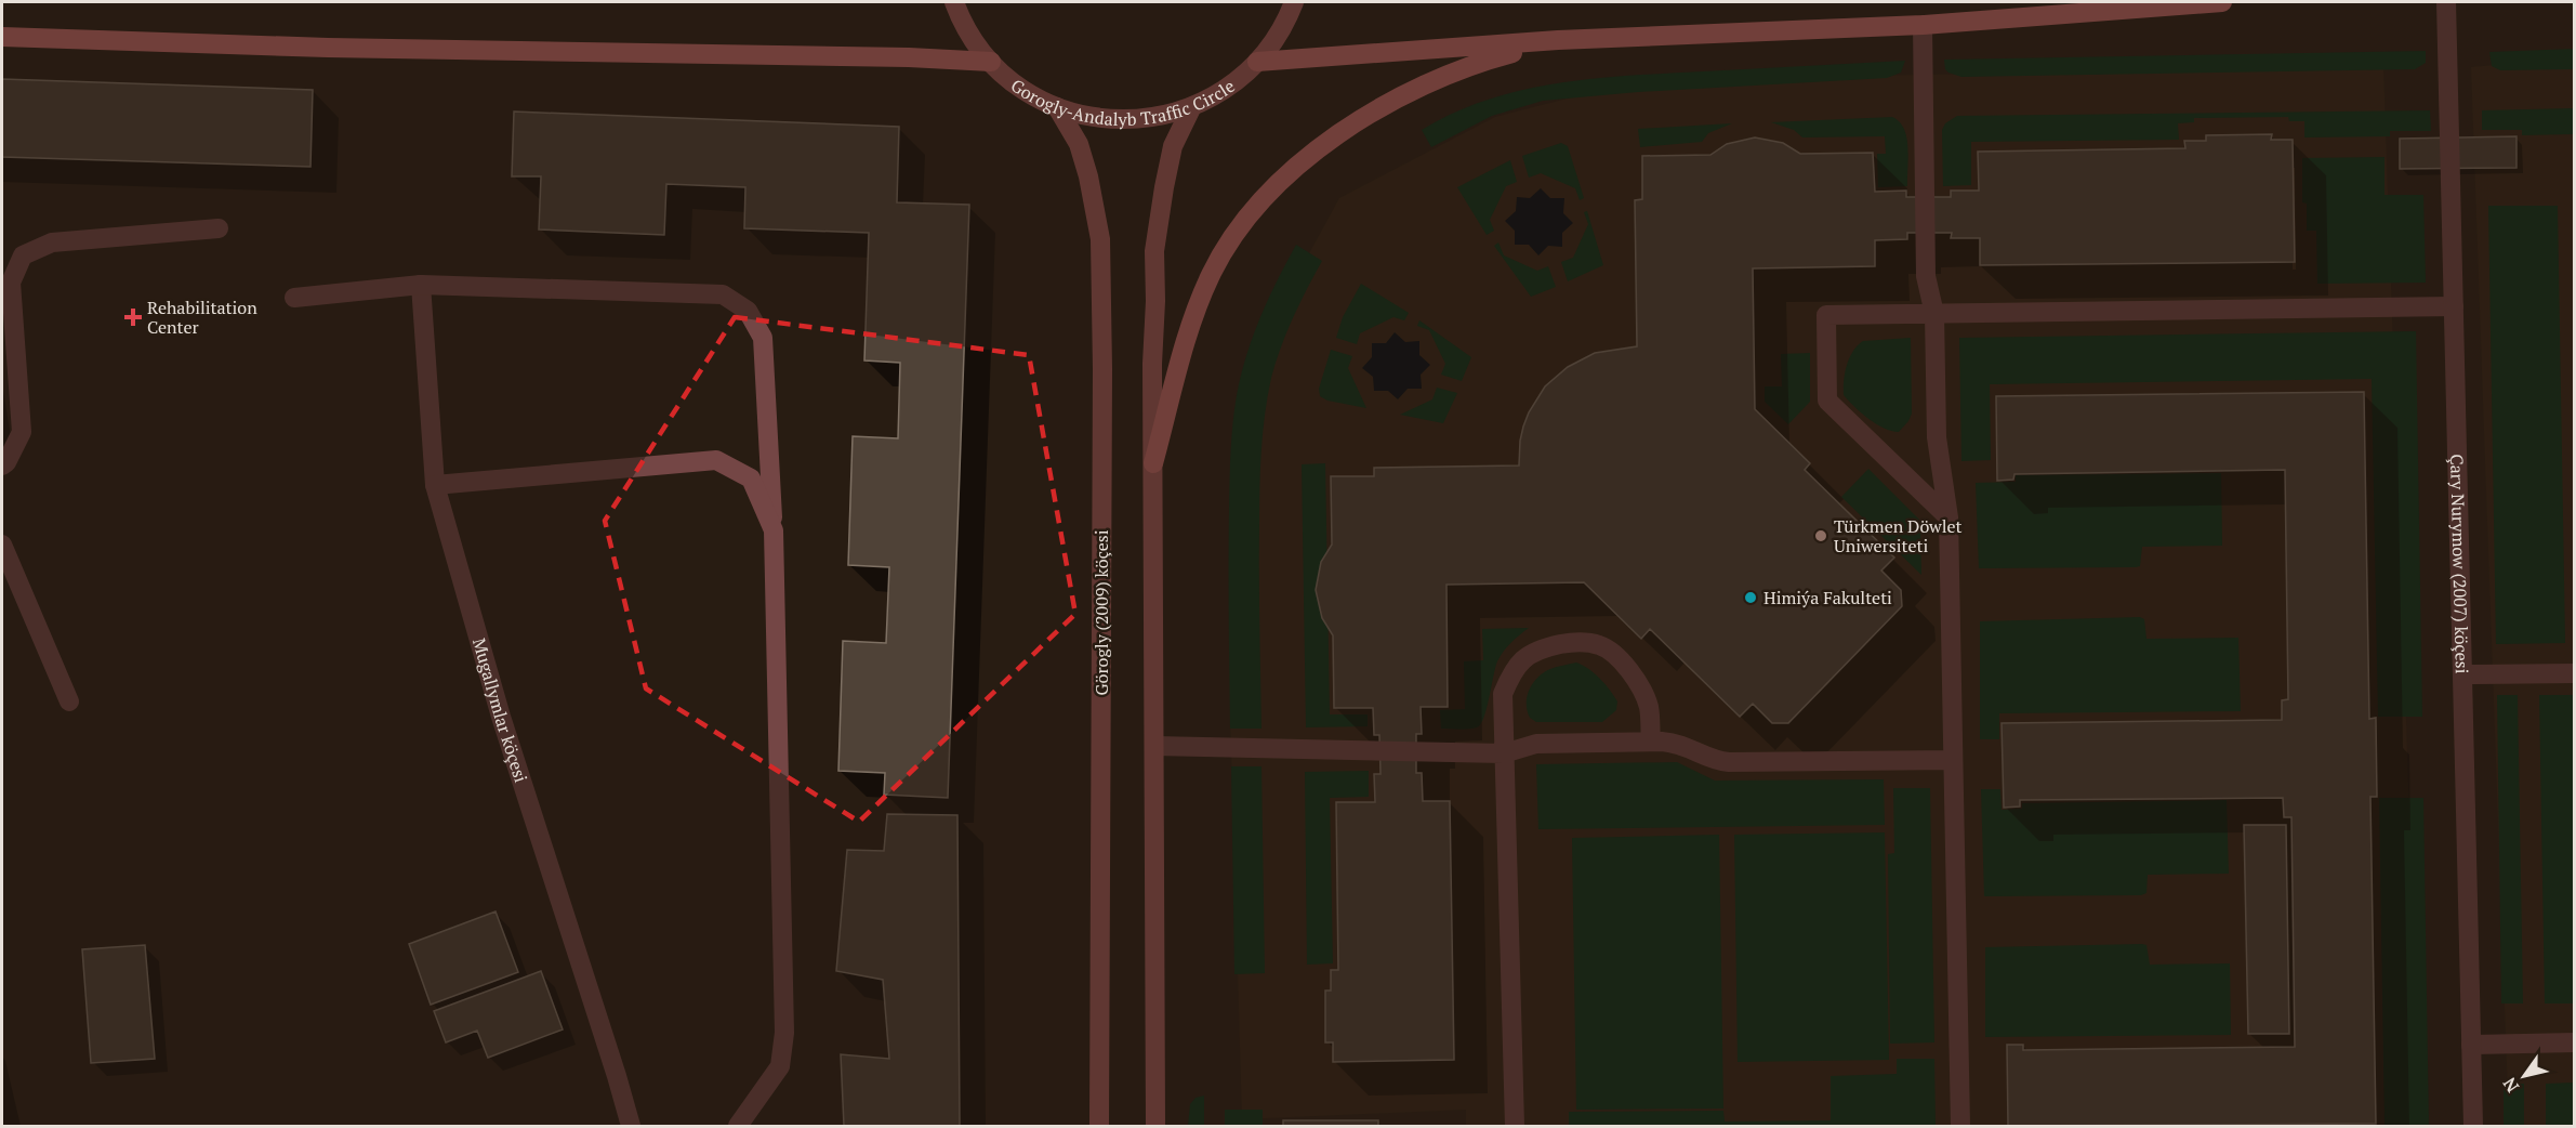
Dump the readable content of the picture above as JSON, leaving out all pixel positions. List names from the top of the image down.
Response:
{
  "streets": {
    "street": [
      "Gorogly-Andalyb Traffic Circle",
      "Çary Nurymow (2007) köçesi",
      "Görogly (2009) köçesi",
      "Mugallymlar köçesi"
    ]
  },
  "crossings": [
    ["Gorogly-Andalyb Traffic Circle", "Görogly (2009) köçesi"]
  ],
  "places": {
    "health": ["Rehabilitation Center"],
    "other": ["Türkmen Döwlet Uniwersiteti", "Himiýa Fakulteti"]
  },
  "north": "bottom left"
}
